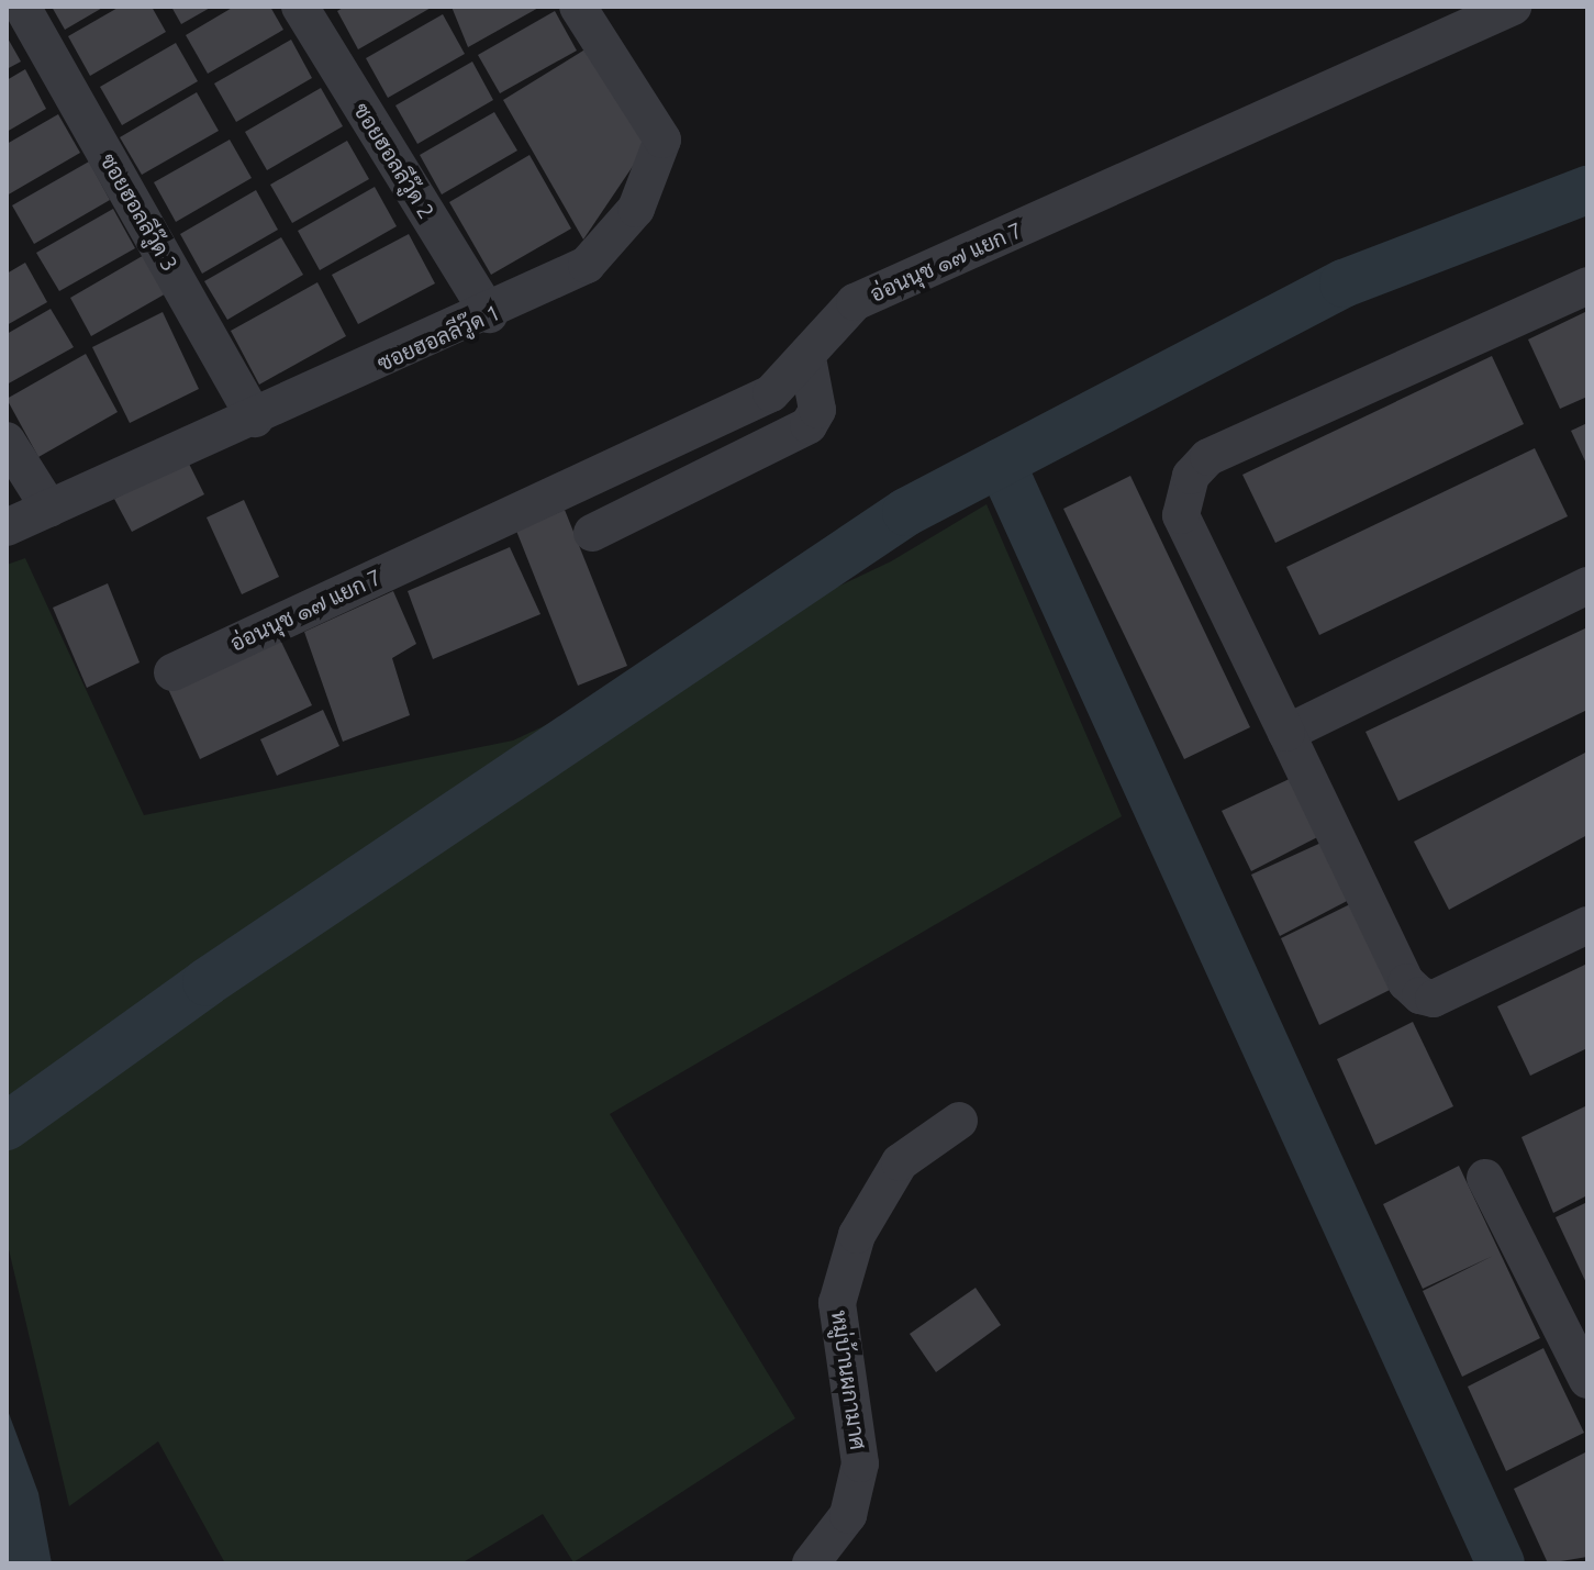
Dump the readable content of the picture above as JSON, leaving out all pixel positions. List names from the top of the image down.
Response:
{
  "streets": {
    "street": [
      "ซอยฮอลลีวู๊ด 2",
      "ซอยฮอลลีวู๊ด 3",
      "อ่อนนุช ๑๗ แยก 7",
      "ซอยฮอลลีวู๊ด 1",
      "หมู่บ้านผกามาศ"
    ]
  },
  "crossings": [
    ["ซอยฮอลลีวู๊ด 2", "ซอยฮอลลีวู๊ด 1"],
    ["ซอยฮอลลีวู๊ด 3", "ซอยฮอลลีวู๊ด 1"]
  ]
}
